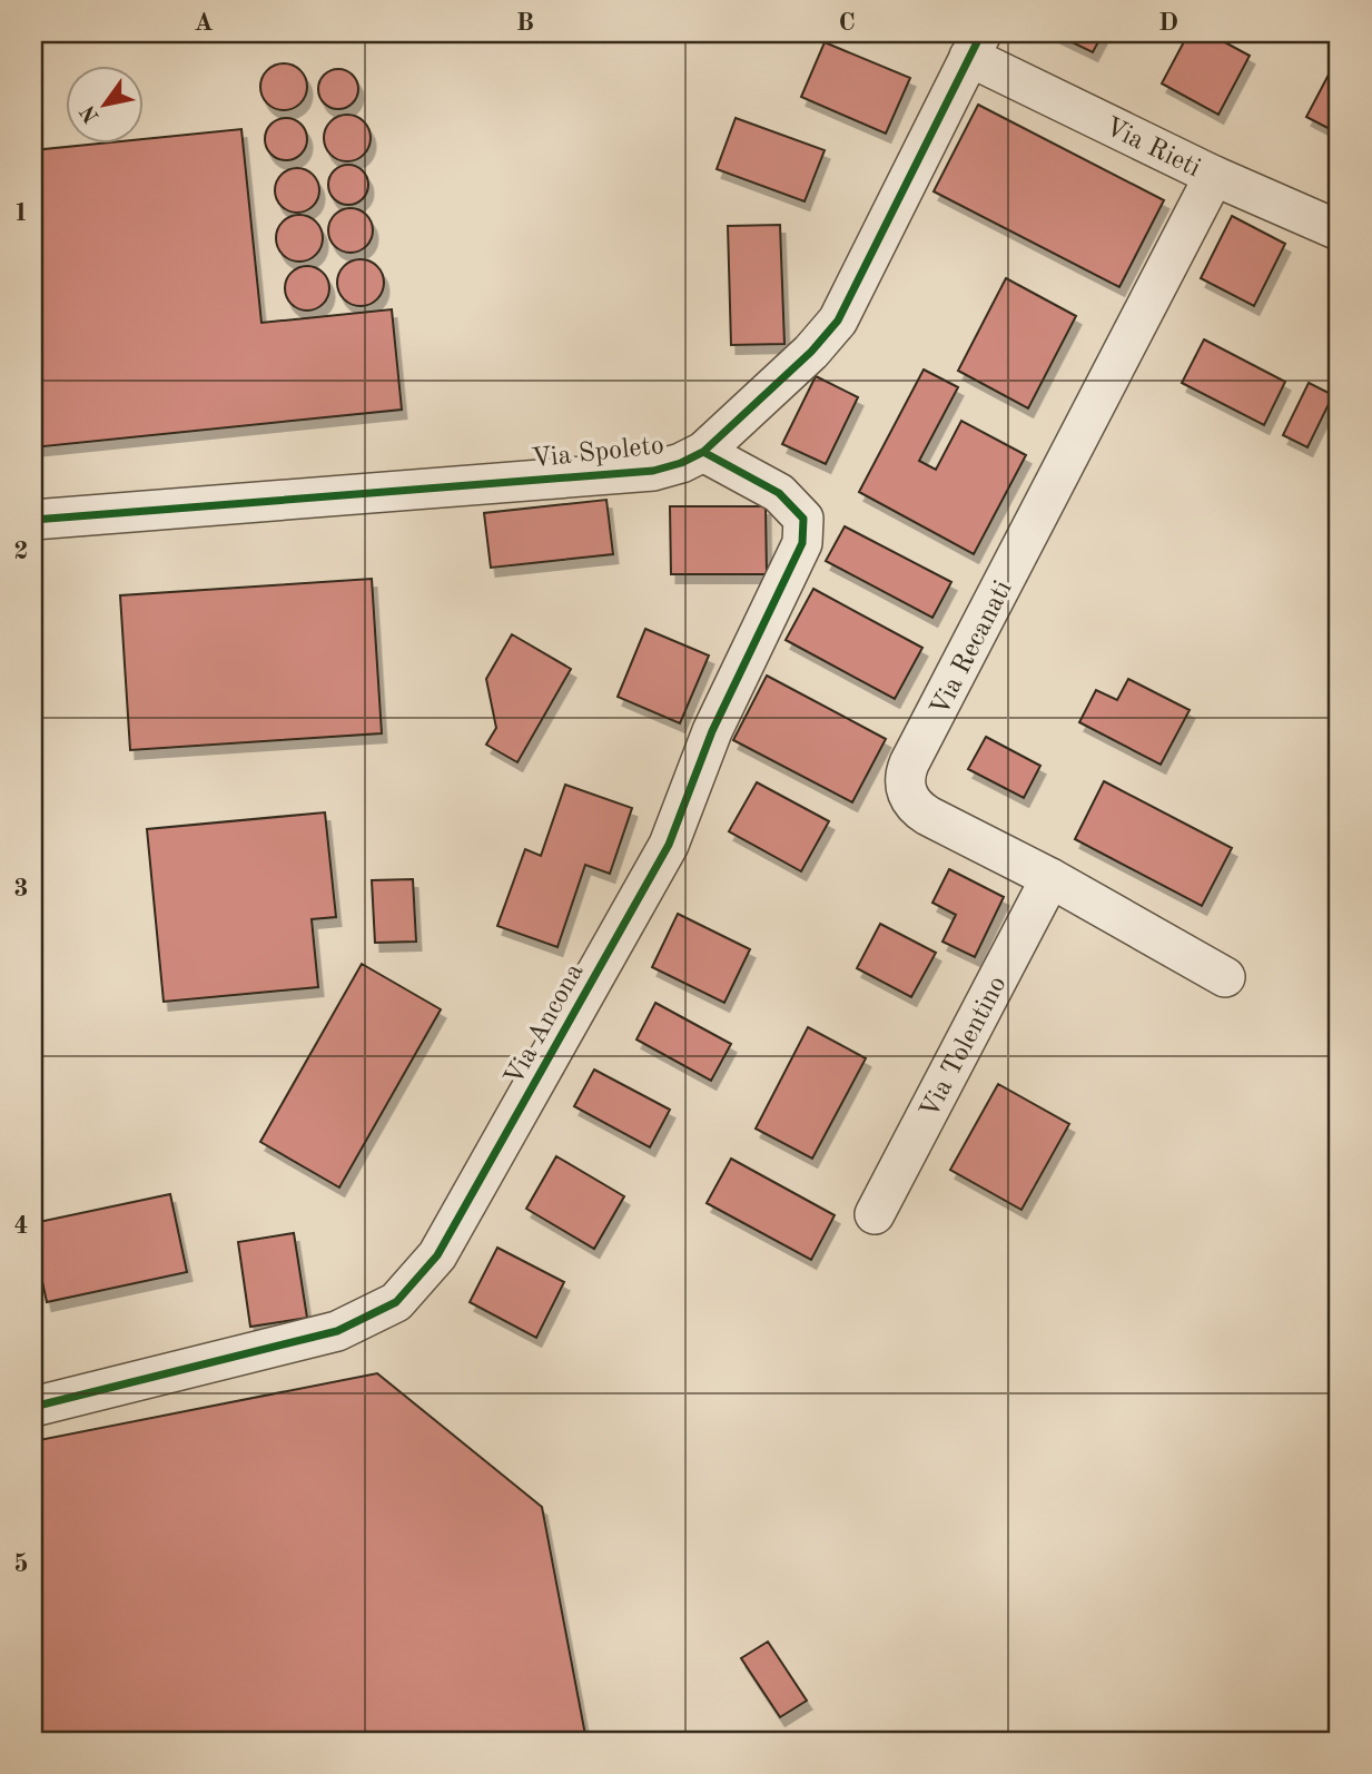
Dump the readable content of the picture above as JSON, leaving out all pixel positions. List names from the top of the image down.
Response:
{
  "streets": {
    "street": [
      "Via Rieti",
      "Via Spoleto",
      "Via Recanati",
      "Via Ancona",
      "Via Tolentino"
    ]
  },
  "crossings": [
    ["Via Rieti", "Via Spoleto"],
    ["Via Rieti", "Via Recanati"],
    ["Via Spoleto", "Via Ancona"],
    ["Via Recanati", "Via Tolentino"]
  ],
  "north": "bottom left",
  "grid": {
    "columns": [
      "A",
      "B",
      "C",
      "D"
    ],
    "rows": [
      "1",
      "2",
      "3",
      "4",
      "5"
    ]
  }
}
